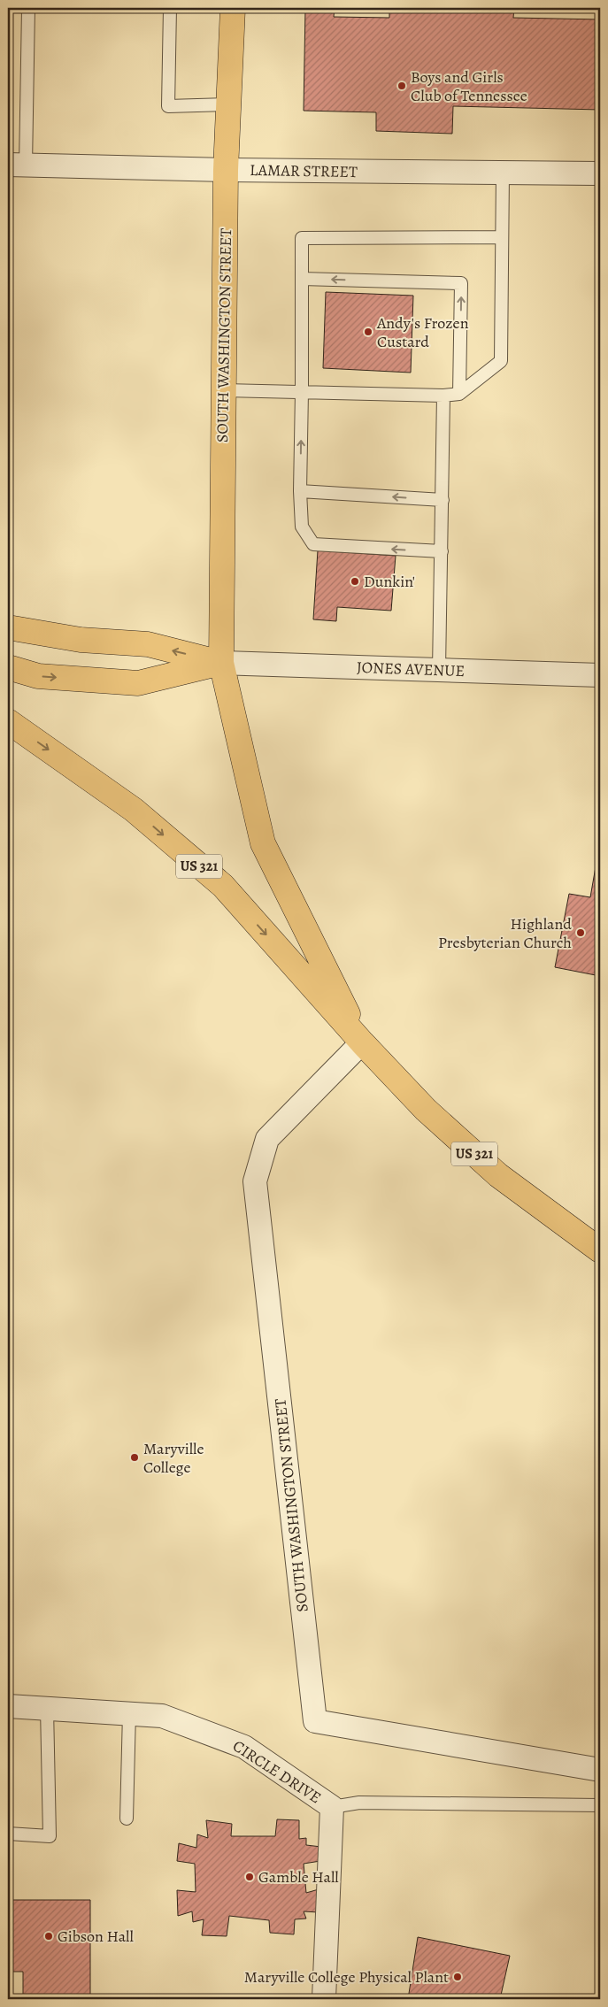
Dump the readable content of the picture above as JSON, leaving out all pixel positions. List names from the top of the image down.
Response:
{
  "streets": {
    "main road": ["SOUTH WASHINGTON STREET", "US 321"],
    "street": ["LAMAR STREET", "JONES AVENUE", "CIRCLE DRIVE"]
  },
  "crossings": [
    ["LAMAR STREET", "SOUTH WASHINGTON STREET"],
    ["SOUTH WASHINGTON STREET", "JONES AVENUE"],
    ["SOUTH WASHINGTON STREET", "US 321"],
    ["JONES AVENUE", "US 321"]
  ],
  "places": [
    "Boys and Girls Club of Tennessee",
    "Andy's Frozen Custard",
    "Dunkin'",
    "Highland Presbyterian Church",
    "Maryville College",
    "Gamble Hall",
    "Gibson Hall",
    "Maryville College Physical Plant"
  ]
}
